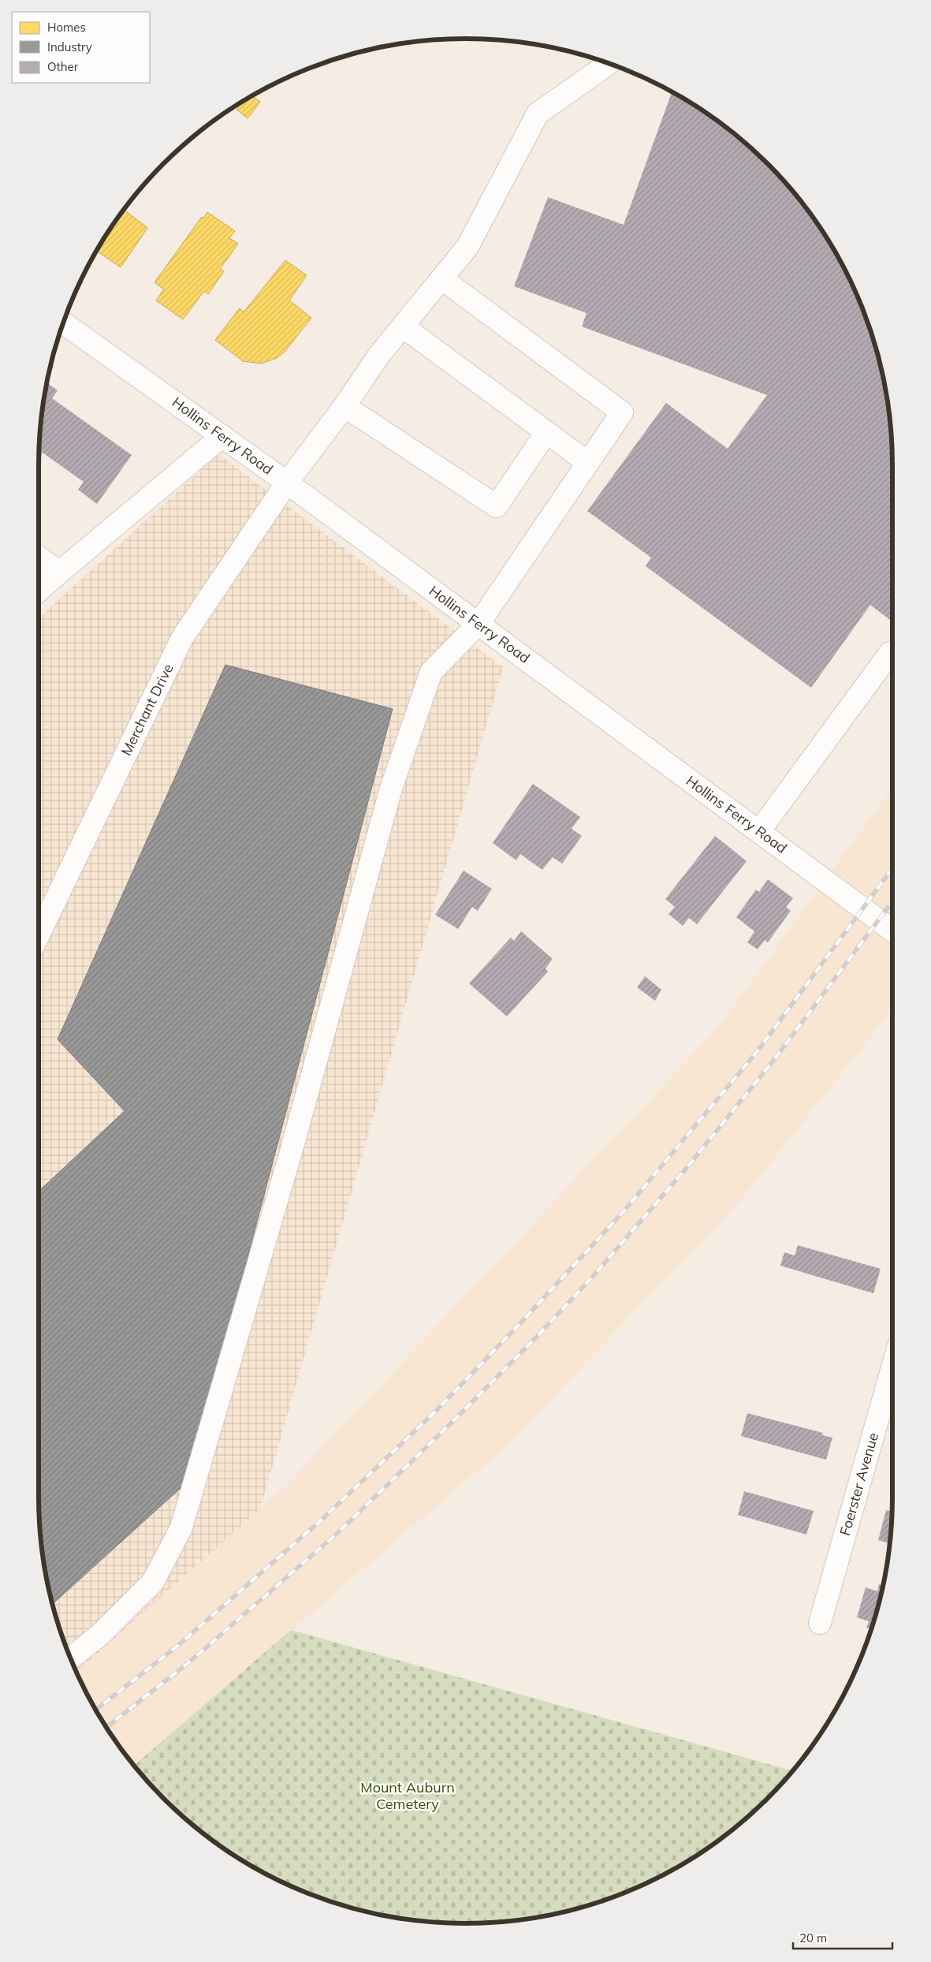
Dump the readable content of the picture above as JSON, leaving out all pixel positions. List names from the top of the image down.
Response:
{
  "streets": {
    "street": ["Hollins Ferry Road", "Merchant Drive", "Foerster Avenue"]
  },
  "crossings": [
    ["Hollins Ferry Road", "Merchant Drive"]
  ],
  "parks": ["Mount Auburn Cemetery"],
  "legend": ["Homes", "Industry", "Other"],
  "scale_bar": "20 m"
}
